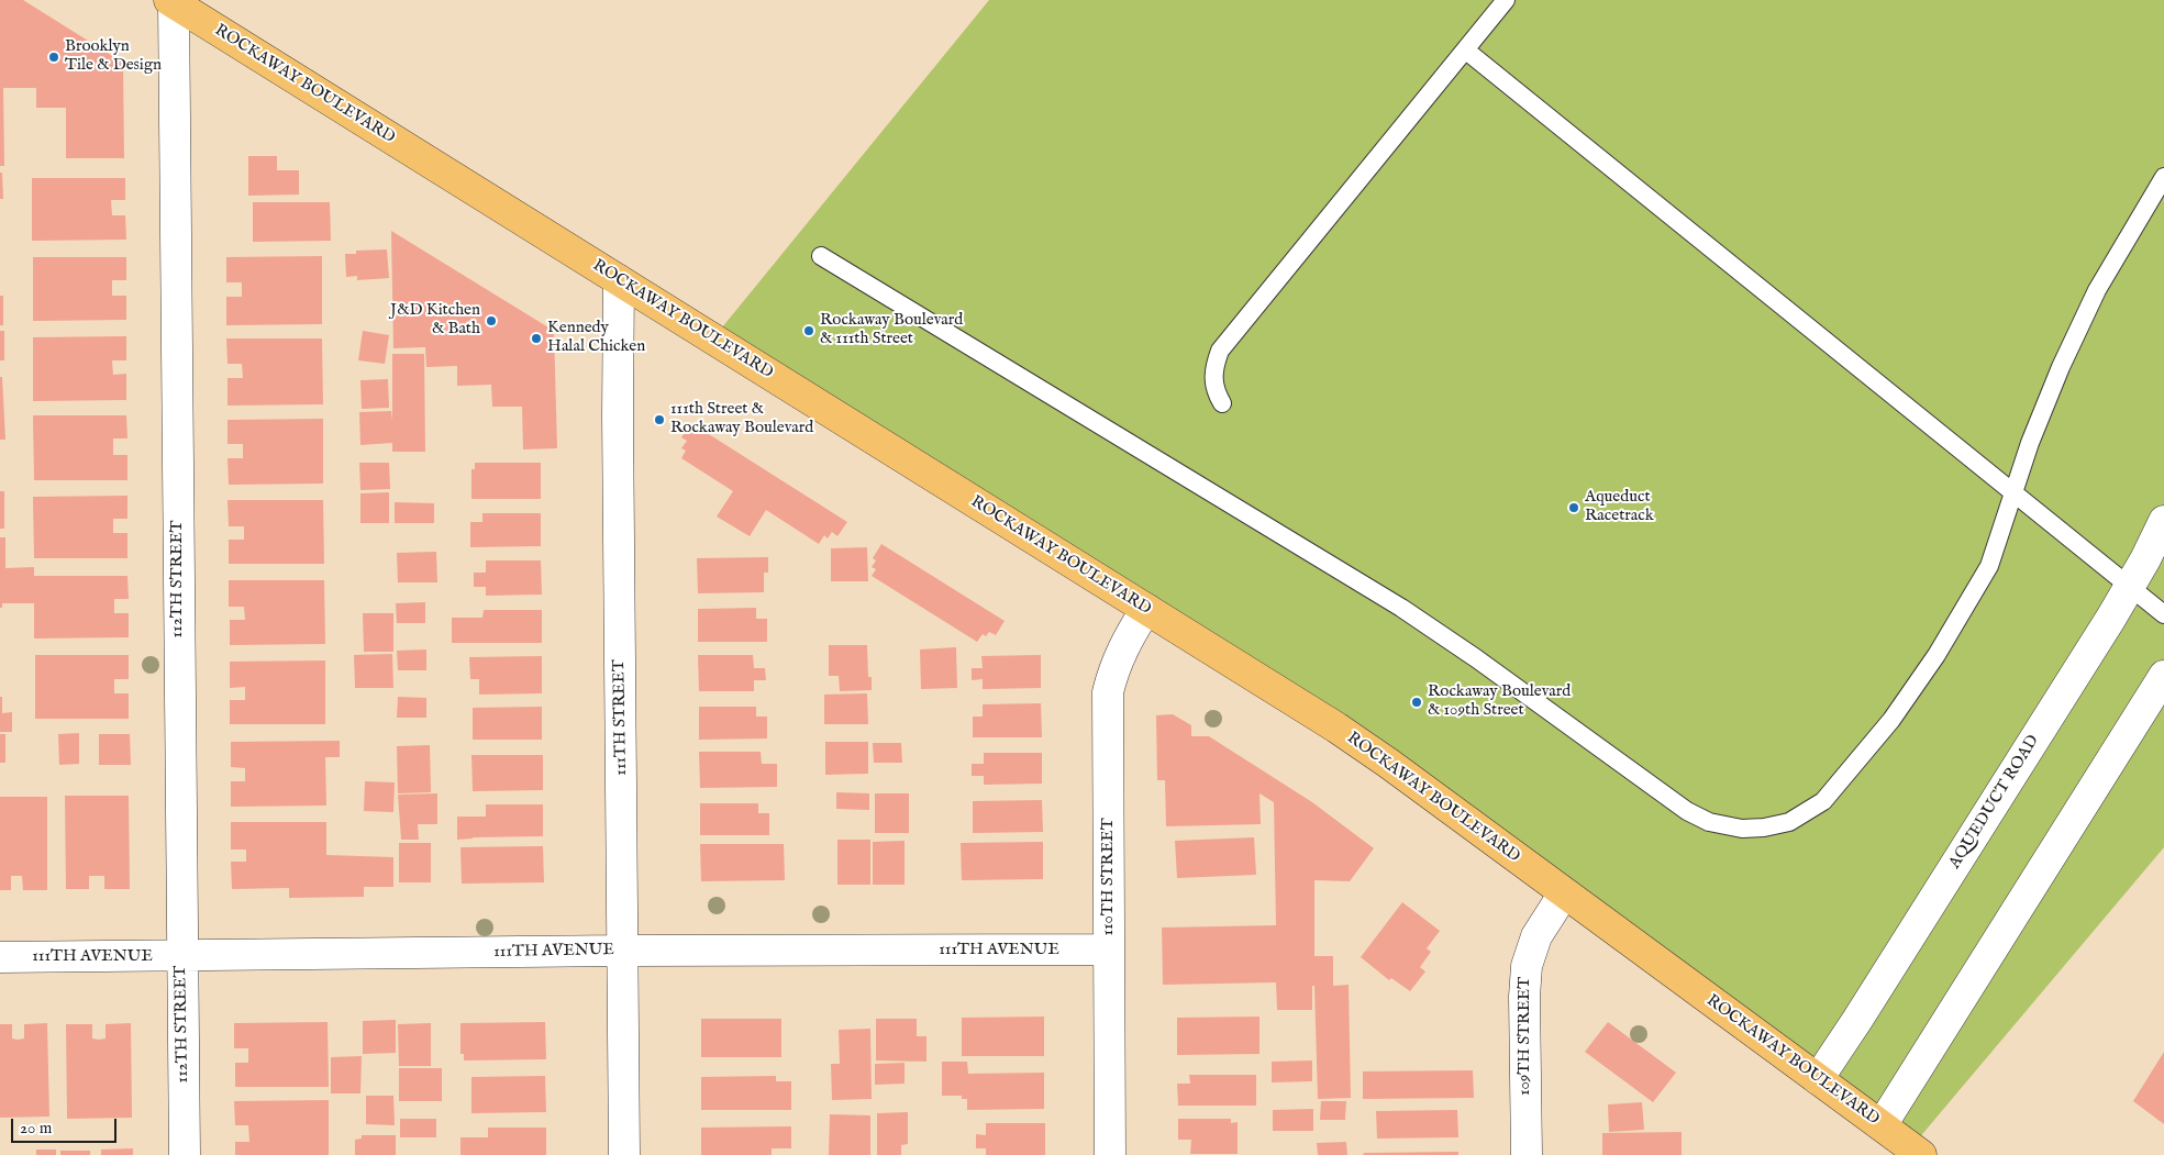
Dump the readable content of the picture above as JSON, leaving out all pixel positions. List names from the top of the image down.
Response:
{
  "streets": {
    "main road": ["ROCKAWAY BOULEVARD"],
    "street": [
      "112TH STREET",
      "111TH STREET",
      "AQUEDUCT ROAD",
      "110TH STREET",
      "111TH AVENUE",
      "109TH STREET"
    ]
  },
  "crossings": [
    ["ROCKAWAY BOULEVARD", "112TH STREET"],
    ["ROCKAWAY BOULEVARD", "111TH STREET"],
    ["ROCKAWAY BOULEVARD", "AQUEDUCT ROAD"],
    ["ROCKAWAY BOULEVARD", "110TH STREET"],
    ["ROCKAWAY BOULEVARD", "109TH STREET"],
    ["112TH STREET", "111TH AVENUE"],
    ["111TH STREET", "111TH AVENUE"],
    ["110TH STREET", "111TH AVENUE"]
  ],
  "places": [
    "Brooklyn Tile & Design",
    "J&D Kitchen & Bath",
    "Rockaway Boulevard & 111th Street",
    "Kennedy Halal Chicken",
    "111th Street & Rockaway Boulevard",
    "Aqueduct Racetrack",
    "Rockaway Boulevard & 109th Street"
  ],
  "scale_bar": "20 m"
}
